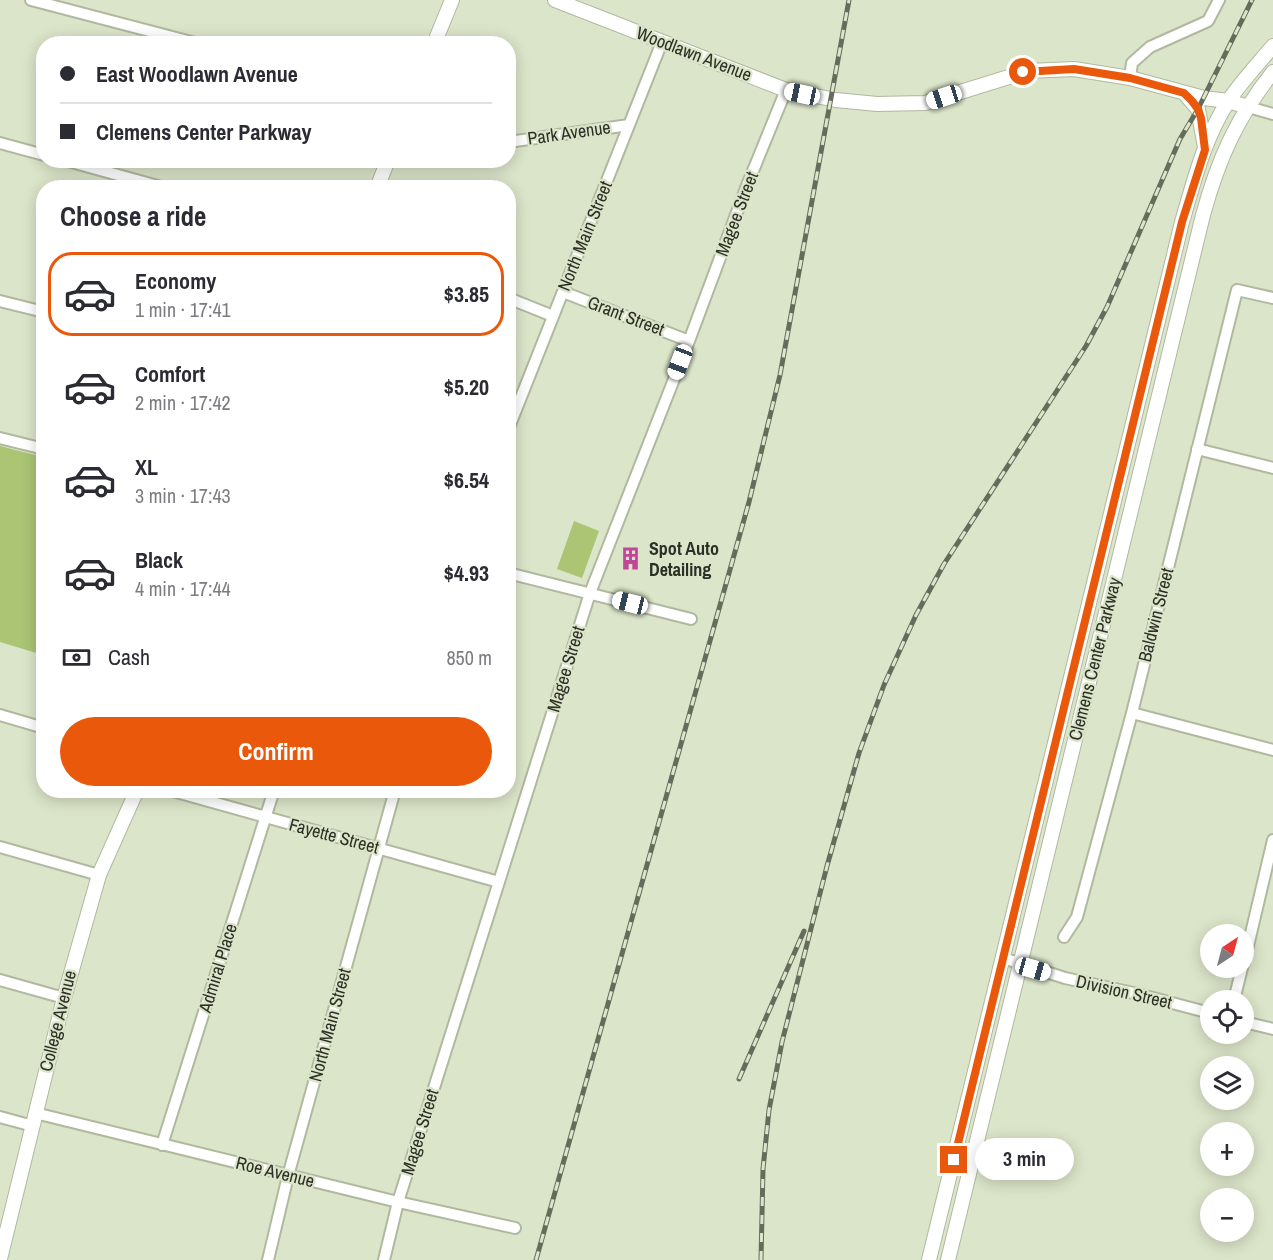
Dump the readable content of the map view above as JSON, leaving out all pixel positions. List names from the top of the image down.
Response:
{
  "streets": {
    "main road": ["Woodlawn Avenue", "Clemens Center Parkway", "College Avenue"],
    "street": [
      "Park Avenue",
      "Magee Street",
      "North Main Street",
      "Grant Street",
      "Baldwin Street",
      "Fayette Street",
      "Admiral Place",
      "Division Street",
      "Roe Avenue"
    ]
  },
  "crossings": [
    ["Woodlawn Avenue", "Magee Street"],
    ["Woodlawn Avenue", "North Main Street"],
    ["Woodlawn Avenue", "Clemens Center Parkway"],
    ["Park Avenue", "North Main Street"],
    ["Magee Street", "Grant Street"],
    ["Magee Street", "Fayette Street"],
    ["Magee Street", "Roe Avenue"],
    ["North Main Street", "Grant Street"],
    ["North Main Street", "Fayette Street"],
    ["North Main Street", "Roe Avenue"],
    ["Clemens Center Parkway", "Division Street"],
    ["Fayette Street", "Admiral Place"],
    ["Admiral Place", "Roe Avenue"],
    ["College Avenue", "Roe Avenue"]
  ],
  "places": {
    "building": ["Spot Auto Detailing"]
  },
  "north": "top right",
  "page": {
    "banner": ["East Woodlawn Avenue", "Clemens Center Parkway"],
    "heading": "Choose a ride",
    "list": [
      {
        "name": "Economy",
        "note": "1 min · 17:41",
        "value": "$3.85"
      },
      {
        "name": "Comfort",
        "note": "2 min · 17:42",
        "value": "$5.20"
      },
      {
        "name": "XL",
        "note": "3 min · 17:43",
        "value": "$6.54"
      },
      {
        "name": "Black",
        "note": "4 min · 17:44",
        "value": "$4.93"
      }
    ],
    "pay": ["Cash", "850 m"],
    "buttons": "Confirm",
    "map_buttons": ["+", "−"],
    "bubble": "3 min"
  }
}
